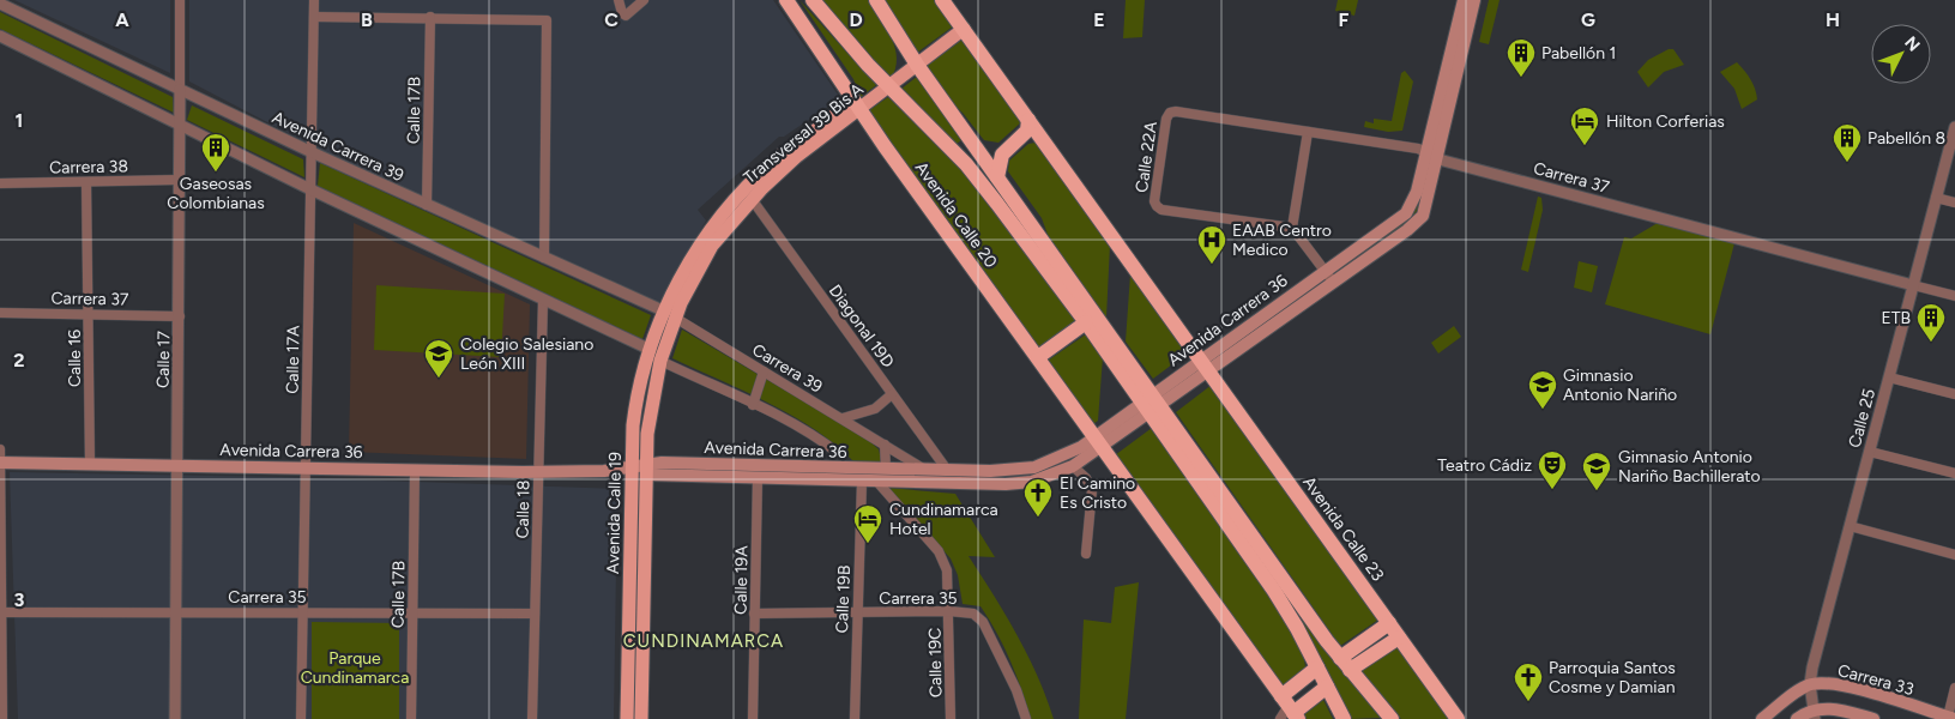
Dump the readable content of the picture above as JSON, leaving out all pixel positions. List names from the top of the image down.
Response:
{
  "streets": {
    "highway": ["Avenida Calle 20", "Avenida Calle 23"],
    "main road": [
      "Transversal 39 Bis A",
      "Avenida Carrera 36",
      "Avenida Calle 19",
      "Carrera 33"
    ],
    "street": [
      "Calle 17B",
      "Avenida Carrera 39",
      "Calle 22A",
      "Carrera 38",
      "Carrera 37",
      "Diagonal 19D",
      "Calle 16",
      "Calle 17",
      "Calle 17A",
      "Carrera 39",
      "Calle 25",
      "Calle 18",
      "Calle 19A",
      "Carrera 35",
      "Calle 19B",
      "Calle 19C"
    ]
  },
  "crossings": [
    ["Calle 17B", "Avenida Carrera 39"],
    ["Calle 17B", "Avenida Carrera 36"],
    ["Calle 17B", "Carrera 35"],
    ["Transversal 39 Bis A", "Avenida Carrera 39"],
    ["Transversal 39 Bis A", "Avenida Calle 20"],
    ["Transversal 39 Bis A", "Diagonal 19D"],
    ["Transversal 39 Bis A", "Carrera 39"],
    ["Transversal 39 Bis A", "Avenida Calle 19"],
    ["Avenida Carrera 39", "Calle 17"],
    ["Avenida Carrera 39", "Calle 17A"],
    ["Avenida Carrera 39", "Carrera 39"],
    ["Avenida Carrera 39", "Avenida Calle 19"],
    ["Calle 22A", "Carrera 37"],
    ["Carrera 38", "Calle 16"],
    ["Carrera 38", "Calle 17"],
    ["Carrera 37", "Avenida Carrera 36"],
    ["Carrera 37", "Calle 16"],
    ["Carrera 37", "Calle 17"],
    ["Carrera 37", "Calle 25"],
    ["Avenida Calle 20", "Avenida Carrera 36"],
    ["Avenida Carrera 36", "Diagonal 19D"],
    ["Avenida Carrera 36", "Calle 16"],
    ["Avenida Carrera 36", "Calle 17"],
    ["Avenida Carrera 36", "Calle 17A"],
    ["Avenida Carrera 36", "Carrera 39"],
    ["Avenida Carrera 36", "Calle 18"],
    ["Avenida Carrera 36", "Avenida Calle 19"],
    ["Avenida Carrera 36", "Avenida Calle 23"],
    ["Avenida Carrera 36", "Calle 19A"],
    ["Avenida Carrera 36", "Calle 19B"],
    ["Avenida Carrera 36", "Calle 19C"],
    ["Calle 17", "Carrera 35"],
    ["Calle 17A", "Carrera 35"],
    ["Carrera 39", "Avenida Calle 19"],
    ["Calle 25", "Carrera 33"],
    ["Calle 18", "Carrera 35"],
    ["Calle 19A", "Carrera 35"],
    ["Carrera 35", "Calle 19B"],
    ["Carrera 35", "Calle 19C"]
  ],
  "districts": ["CUNDINAMARCA"],
  "parks": ["Parque Cundinamarca"],
  "places": {
    "building": [
      "Pabellón 1",
      "Pabellón 8",
      "Gaseosas Colombianas",
      "ETB"
    ],
    "hotel": ["Hilton Corferias", "Cundinamarca Hotel"],
    "hospital": ["EAAB Centro Medico"],
    "school or university": ["Colegio Salesiano León XIII", "Gimnasio Antonio Nariño", "Gimnasio Antonio Nariño Bachillerato"],
    "theatre": ["Teatro Cádiz"],
    "church": ["El Camino Es Cristo", "Parroquia Santos Cosme y Damian"]
  },
  "north": "top right",
  "grid": {
    "columns": [
      "A",
      "B",
      "C",
      "D",
      "E",
      "F",
      "G",
      "H"
    ],
    "rows": ["1", "2", "3"]
  }
}
